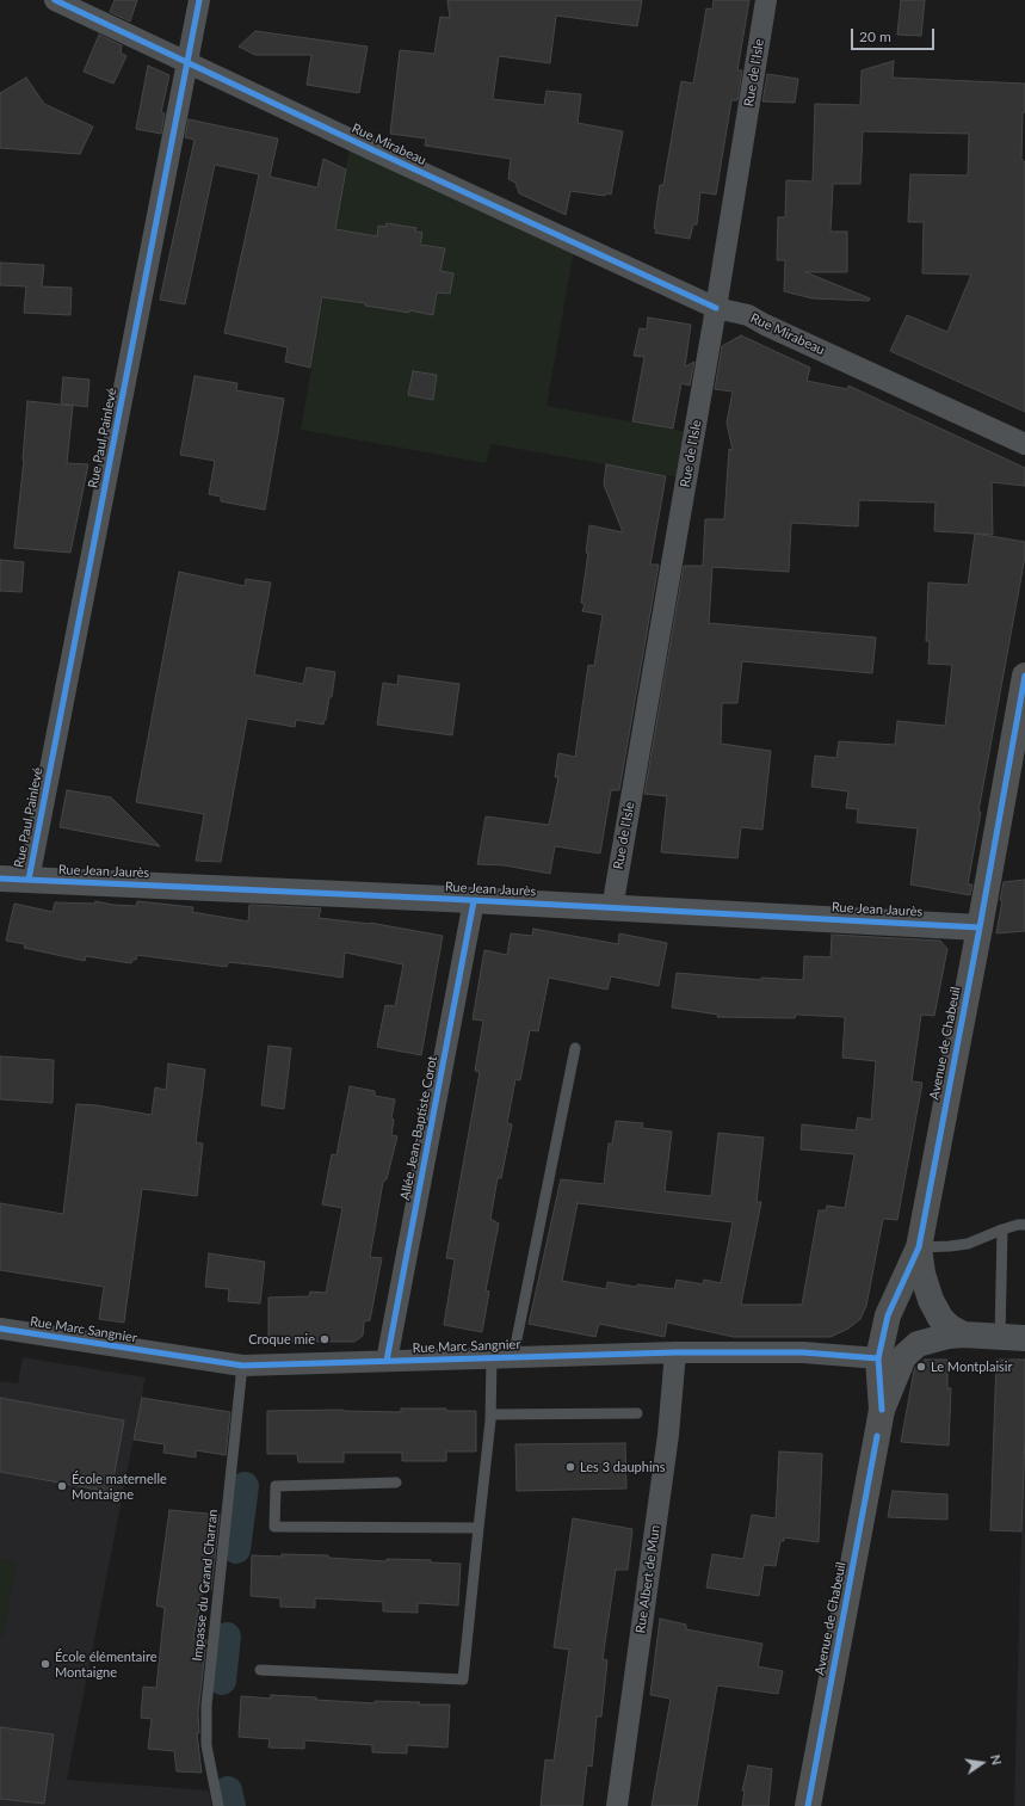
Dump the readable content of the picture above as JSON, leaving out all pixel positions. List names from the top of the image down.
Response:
{
  "streets": {
    "main road": ["Avenue de Chabeuil"],
    "street": [
      "Rue de l'Isle",
      "Rue Mirabeau",
      "Rue Paul Painlevé",
      "Rue Jean Jaurès",
      "Allée Jean-Baptiste Corot",
      "Rue Marc Sangnier",
      "Rue Albert de Mun"
    ],
    "lane": ["Impasse du Grand Charran"]
  },
  "crossings": [
    ["Rue de l'Isle", "Rue Mirabeau"],
    ["Rue de l'Isle", "Rue Jean Jaurès"],
    ["Rue Mirabeau", "Rue Paul Painlevé"],
    ["Rue Paul Painlevé", "Rue Jean Jaurès"],
    ["Rue Jean Jaurès", "Avenue de Chabeuil"],
    ["Rue Jean Jaurès", "Allée Jean-Baptiste Corot"],
    ["Avenue de Chabeuil", "Rue Marc Sangnier"],
    ["Allée Jean-Baptiste Corot", "Rue Marc Sangnier"],
    ["Rue Marc Sangnier", "Rue Albert de Mun"],
    ["Rue Marc Sangnier", "Impasse du Grand Charran"]
  ],
  "places": [
    "Croque mie",
    "Le Montplaisir",
    "Les 3 dauphins",
    "École maternelle Montaigne",
    "École élémentaire Montaigne"
  ],
  "scale_bar": "20 m",
  "north": "right"
}
